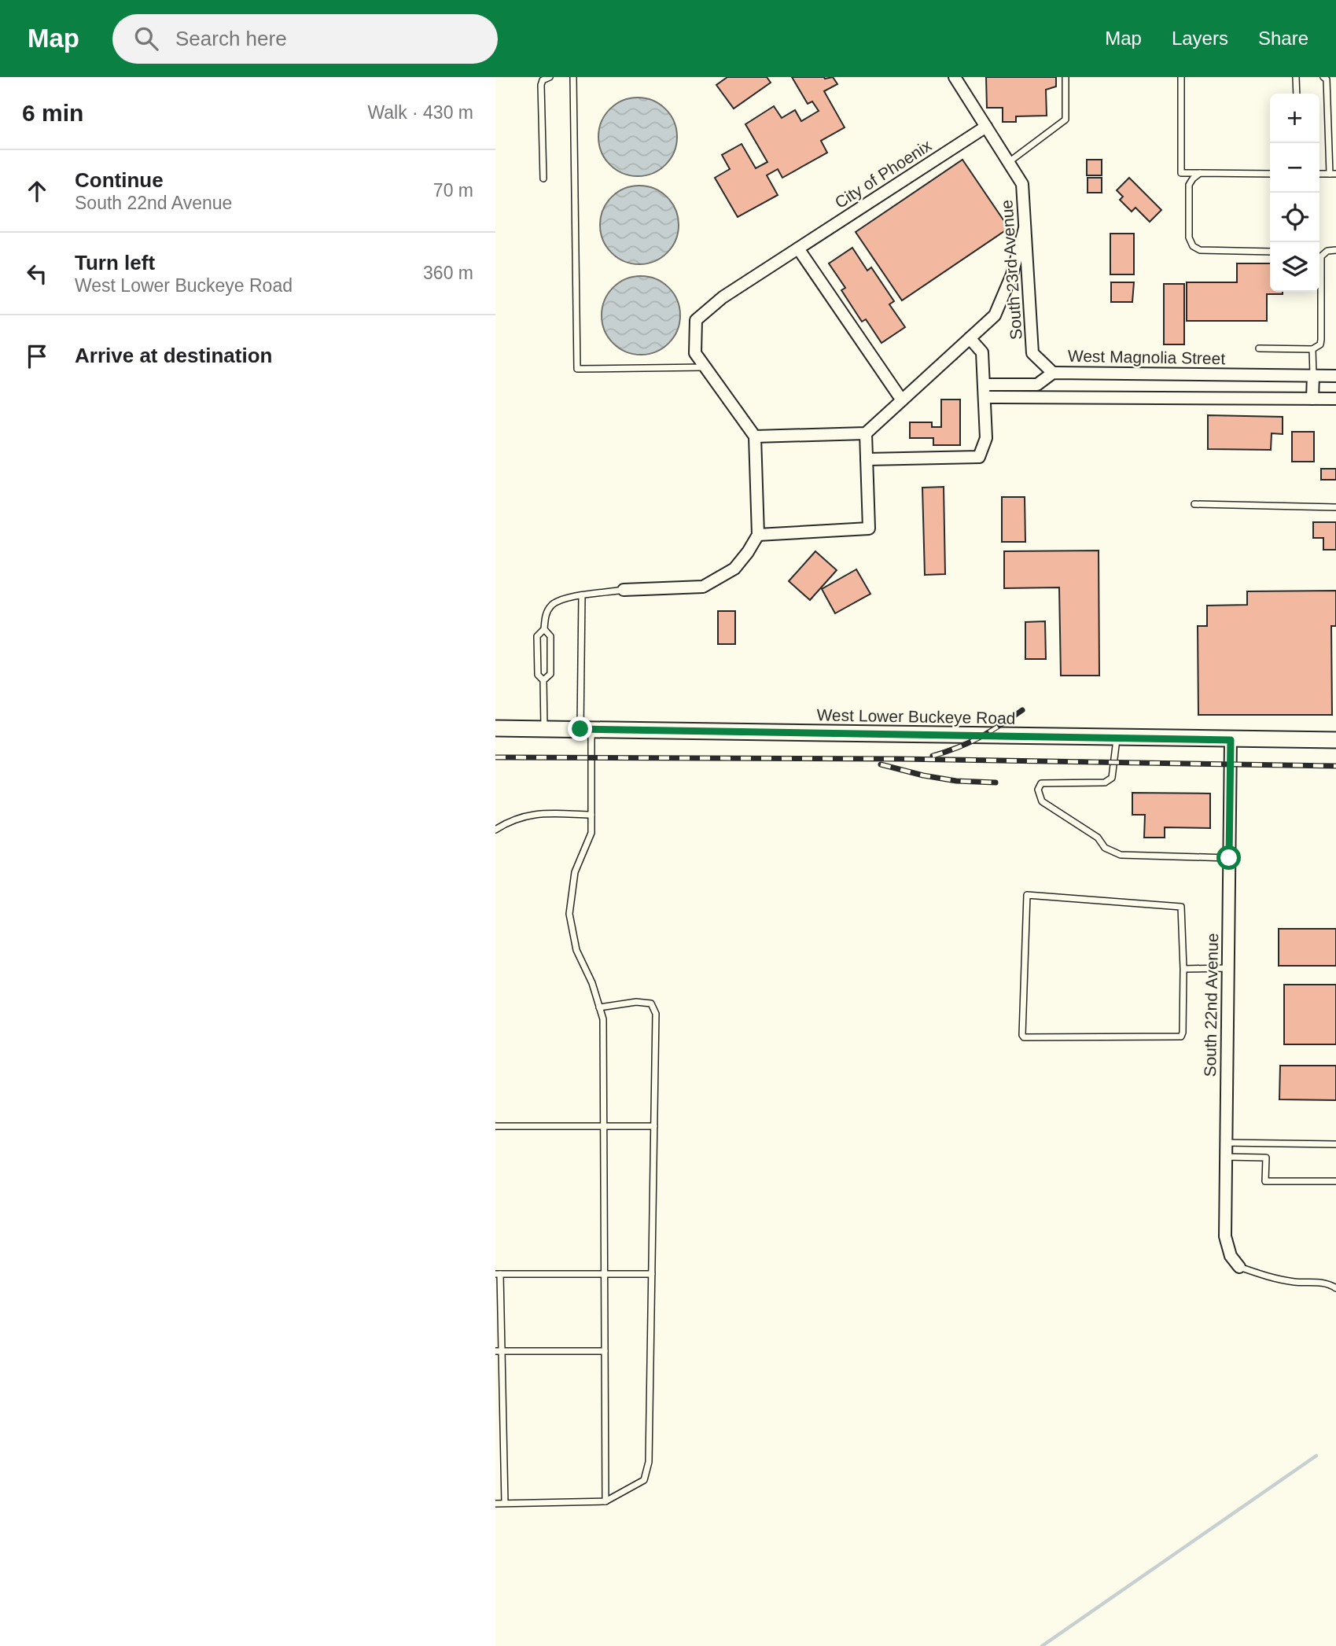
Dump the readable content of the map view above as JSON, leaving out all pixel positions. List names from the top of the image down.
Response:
{
  "streets": {
    "main road": ["West Lower Buckeye Road"],
    "street": [
      "City of Phoenix",
      "South 23rd Avenue",
      "West Magnolia Street",
      "South 22nd Avenue"
    ]
  },
  "crossings": [
    ["City of Phoenix", "South 23rd Avenue"],
    ["South 23rd Avenue", "West Magnolia Street"],
    ["West Lower Buckeye Road", "South 22nd Avenue"]
  ],
  "page": {
    "header": "Map",
    "search": "Search here",
    "nav": ["Map", "Layers", "Share"],
    "heading": ["6 min", "Walk · 430 m"],
    "map_buttons": ["+", "−"],
    "list": [
      ["Continue", "South 22nd Avenue", "70 m"],
      ["Turn left", "West Lower Buckeye Road", "360 m"],
      "Arrive at destination"
    ]
  }
}
